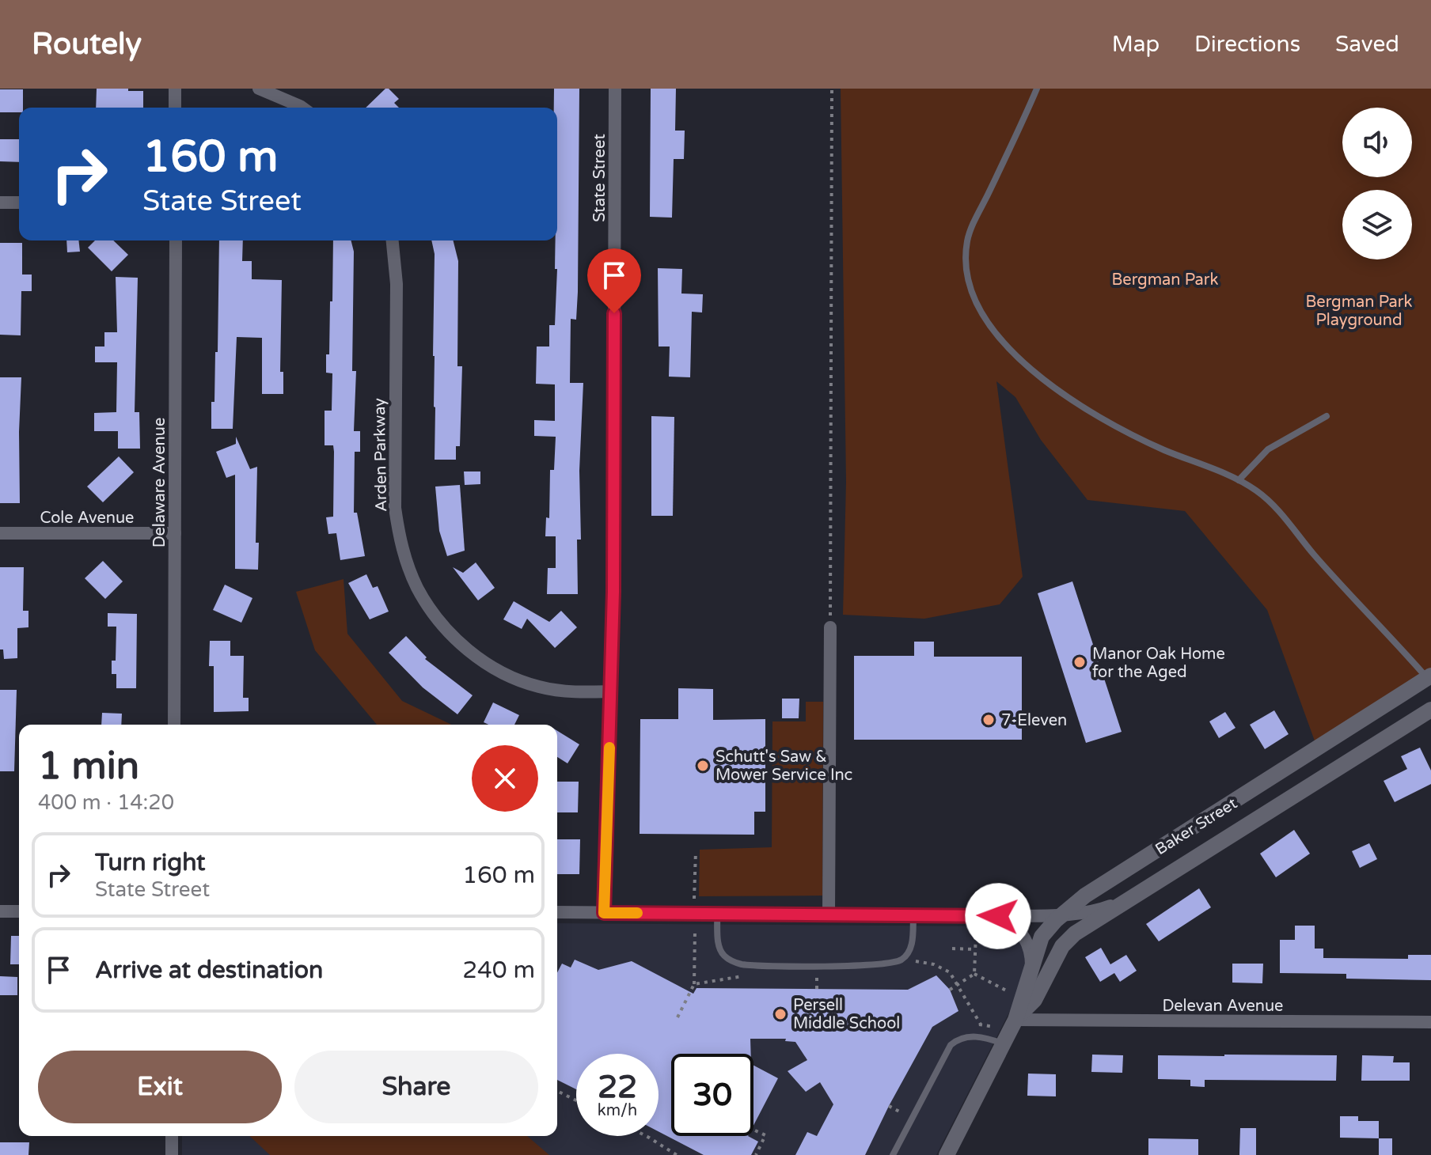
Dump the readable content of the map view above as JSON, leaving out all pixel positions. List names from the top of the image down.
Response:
{
  "streets": {
    "street": [
      "State Street",
      "Arden Parkway",
      "Delaware Avenue",
      "Cole Avenue",
      "Baker Street",
      "Delevan Avenue"
    ]
  },
  "crossings": [
    ["State Street", "Arden Parkway"],
    ["Delaware Avenue", "Cole Avenue"],
    ["Baker Street", "Delevan Avenue"]
  ],
  "parks": ["Bergman Park", "Bergman Park Playground"],
  "places": [
    "Manor Oak Home for the Aged",
    "7-Eleven",
    "Schutt's Saw & Mower Service Inc",
    "Persell Middle School"
  ],
  "page": {
    "header": "Routely",
    "nav": ["Map", "Directions", "Saved"],
    "turn": ["160 m", "State Street"],
    "heading": ["1 min", "400 m · 14:20"],
    "list": [
      {
        "name": "Turn right",
        "note": "State Street",
        "value": "160 m"
      },
      {
        "name": "Arrive at destination",
        "value": "240 m"
      }
    ],
    "buttons": ["Exit", "Share"],
    "speed": "22 km/h",
    "limit": "30"
  }
}
